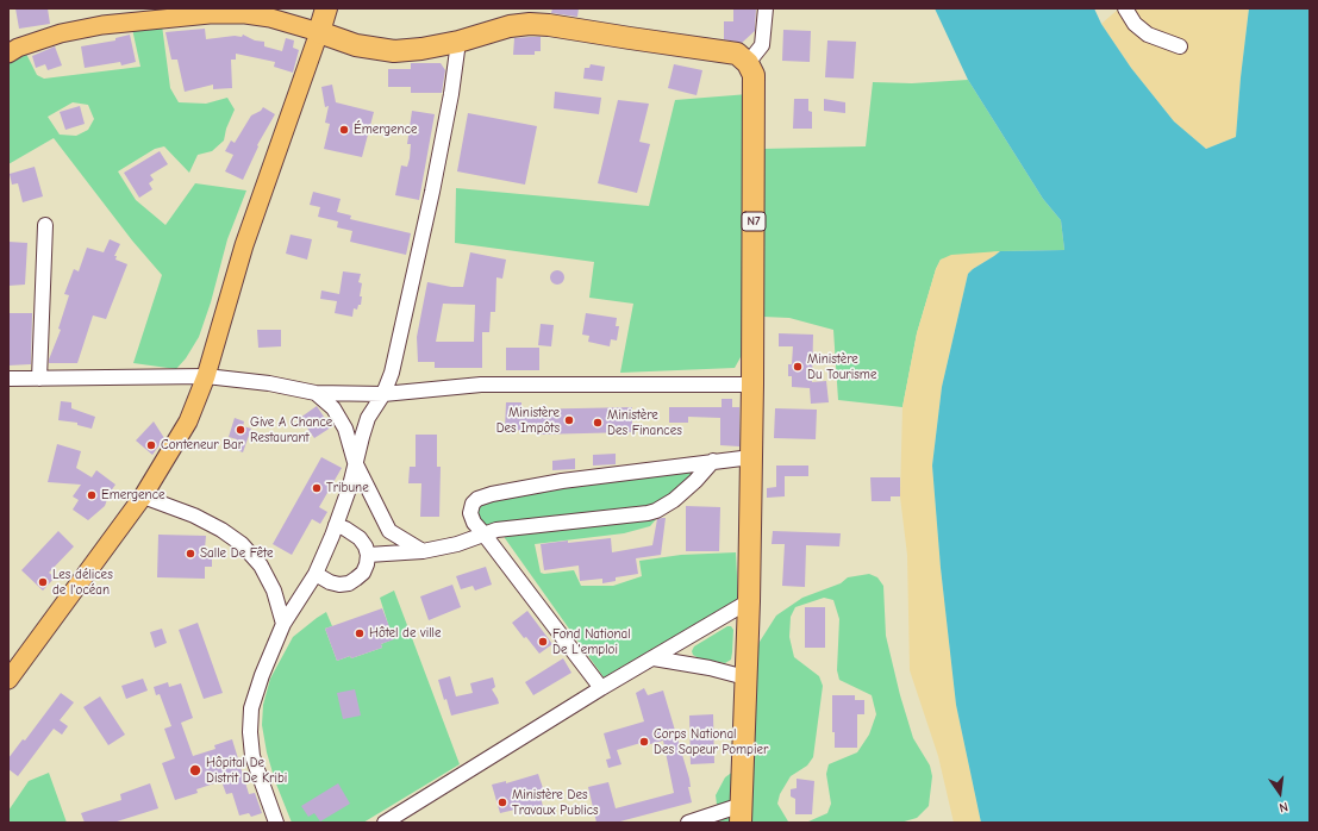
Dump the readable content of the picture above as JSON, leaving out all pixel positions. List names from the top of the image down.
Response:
{
  "streets": {
    "highway": ["N7"]
  },
  "places": [
    "Émergence",
    "Ministère Du Tourisme",
    "Ministère Des Impôts",
    "Ministère Des Finances",
    "Give A Chance Restaurant",
    "Conteneur Bar",
    "Tribune",
    "Emergence",
    "Salle De Fête",
    "Les délices de l'océan",
    "Hôtel de ville",
    "Fond National De L'emploi",
    "Corps National Des Sapeur Pompier",
    "Hôpital De Distrit De Kribi",
    "Ministère Des Travaux Publics"
  ],
  "north": "bottom"
}
